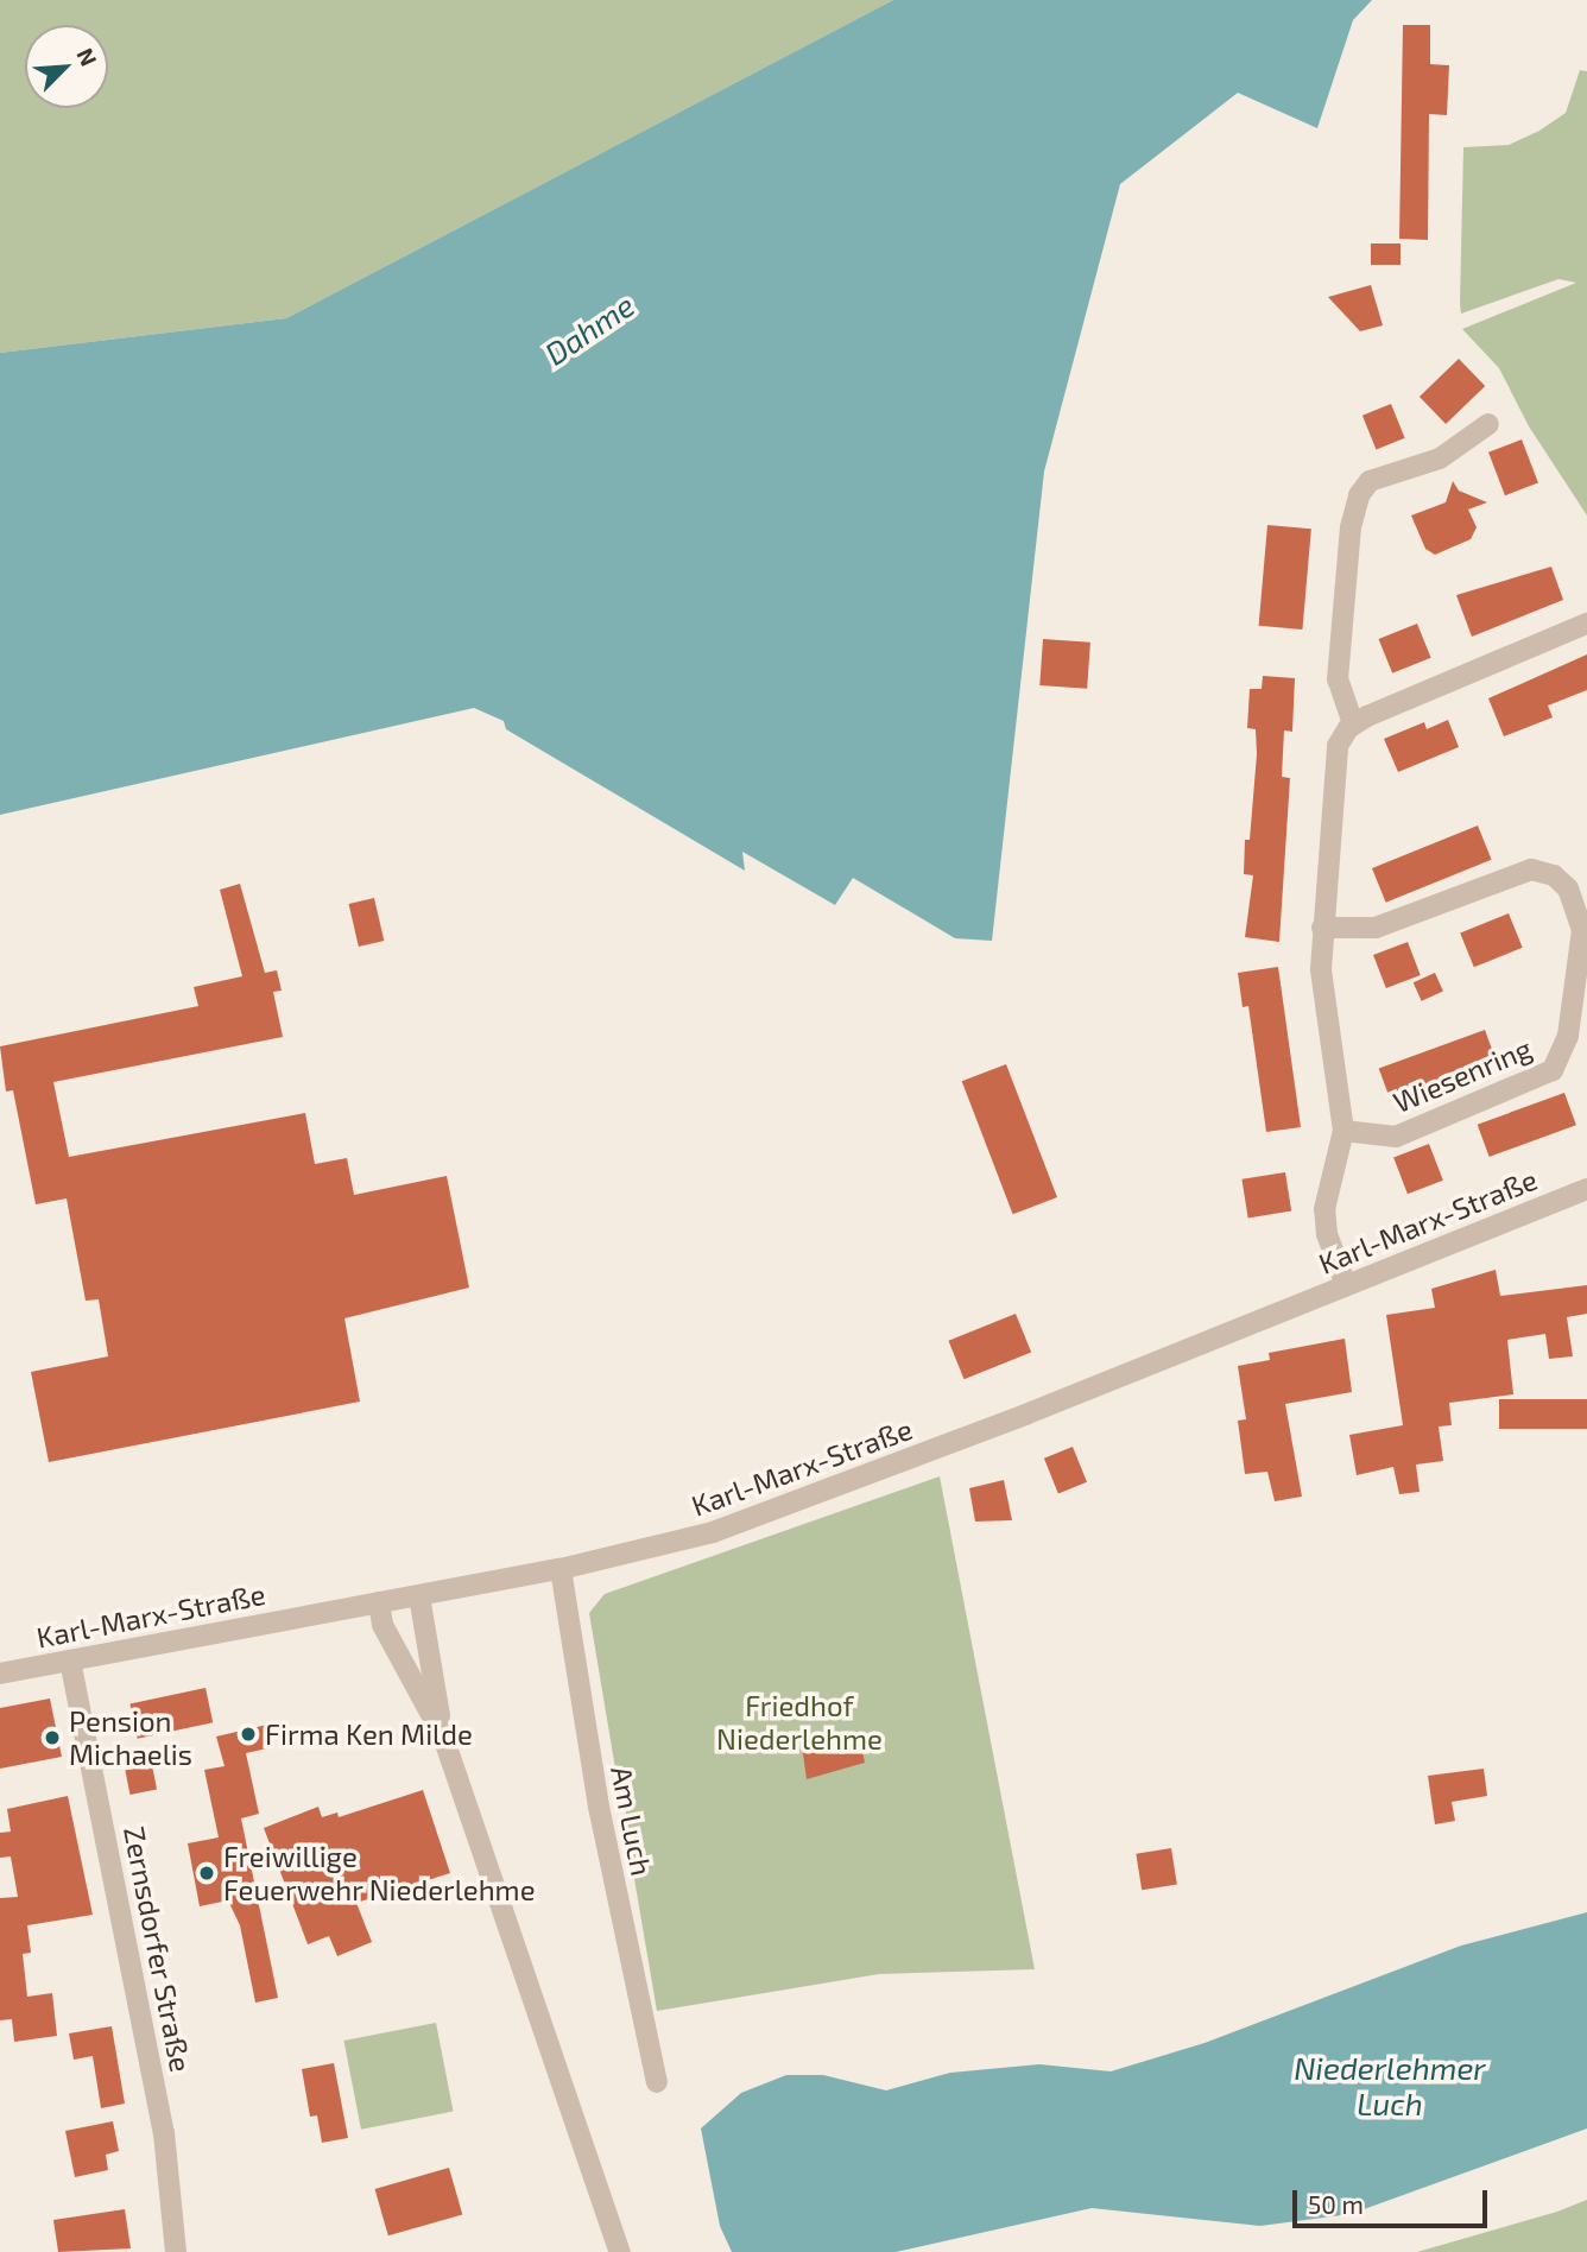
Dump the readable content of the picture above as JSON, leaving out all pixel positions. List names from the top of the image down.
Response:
{
  "streets": {
    "street": [
      "Wiesenring",
      "Karl-Marx-Straße",
      "Am Luch",
      "Zernsdorfer Straße"
    ]
  },
  "crossings": [
    ["Karl-Marx-Straße", "Am Luch"],
    ["Karl-Marx-Straße", "Zernsdorfer Straße"]
  ],
  "water": ["Dahme", "Niederlehmer Luch"],
  "parks": ["Friedhof Niederlehme"],
  "places": ["Firma Ken Milde", "Pension Michaelis", "Freiwillige Feuerwehr Niederlehme"],
  "scale_bar": "50 m",
  "north": "top right"
}
